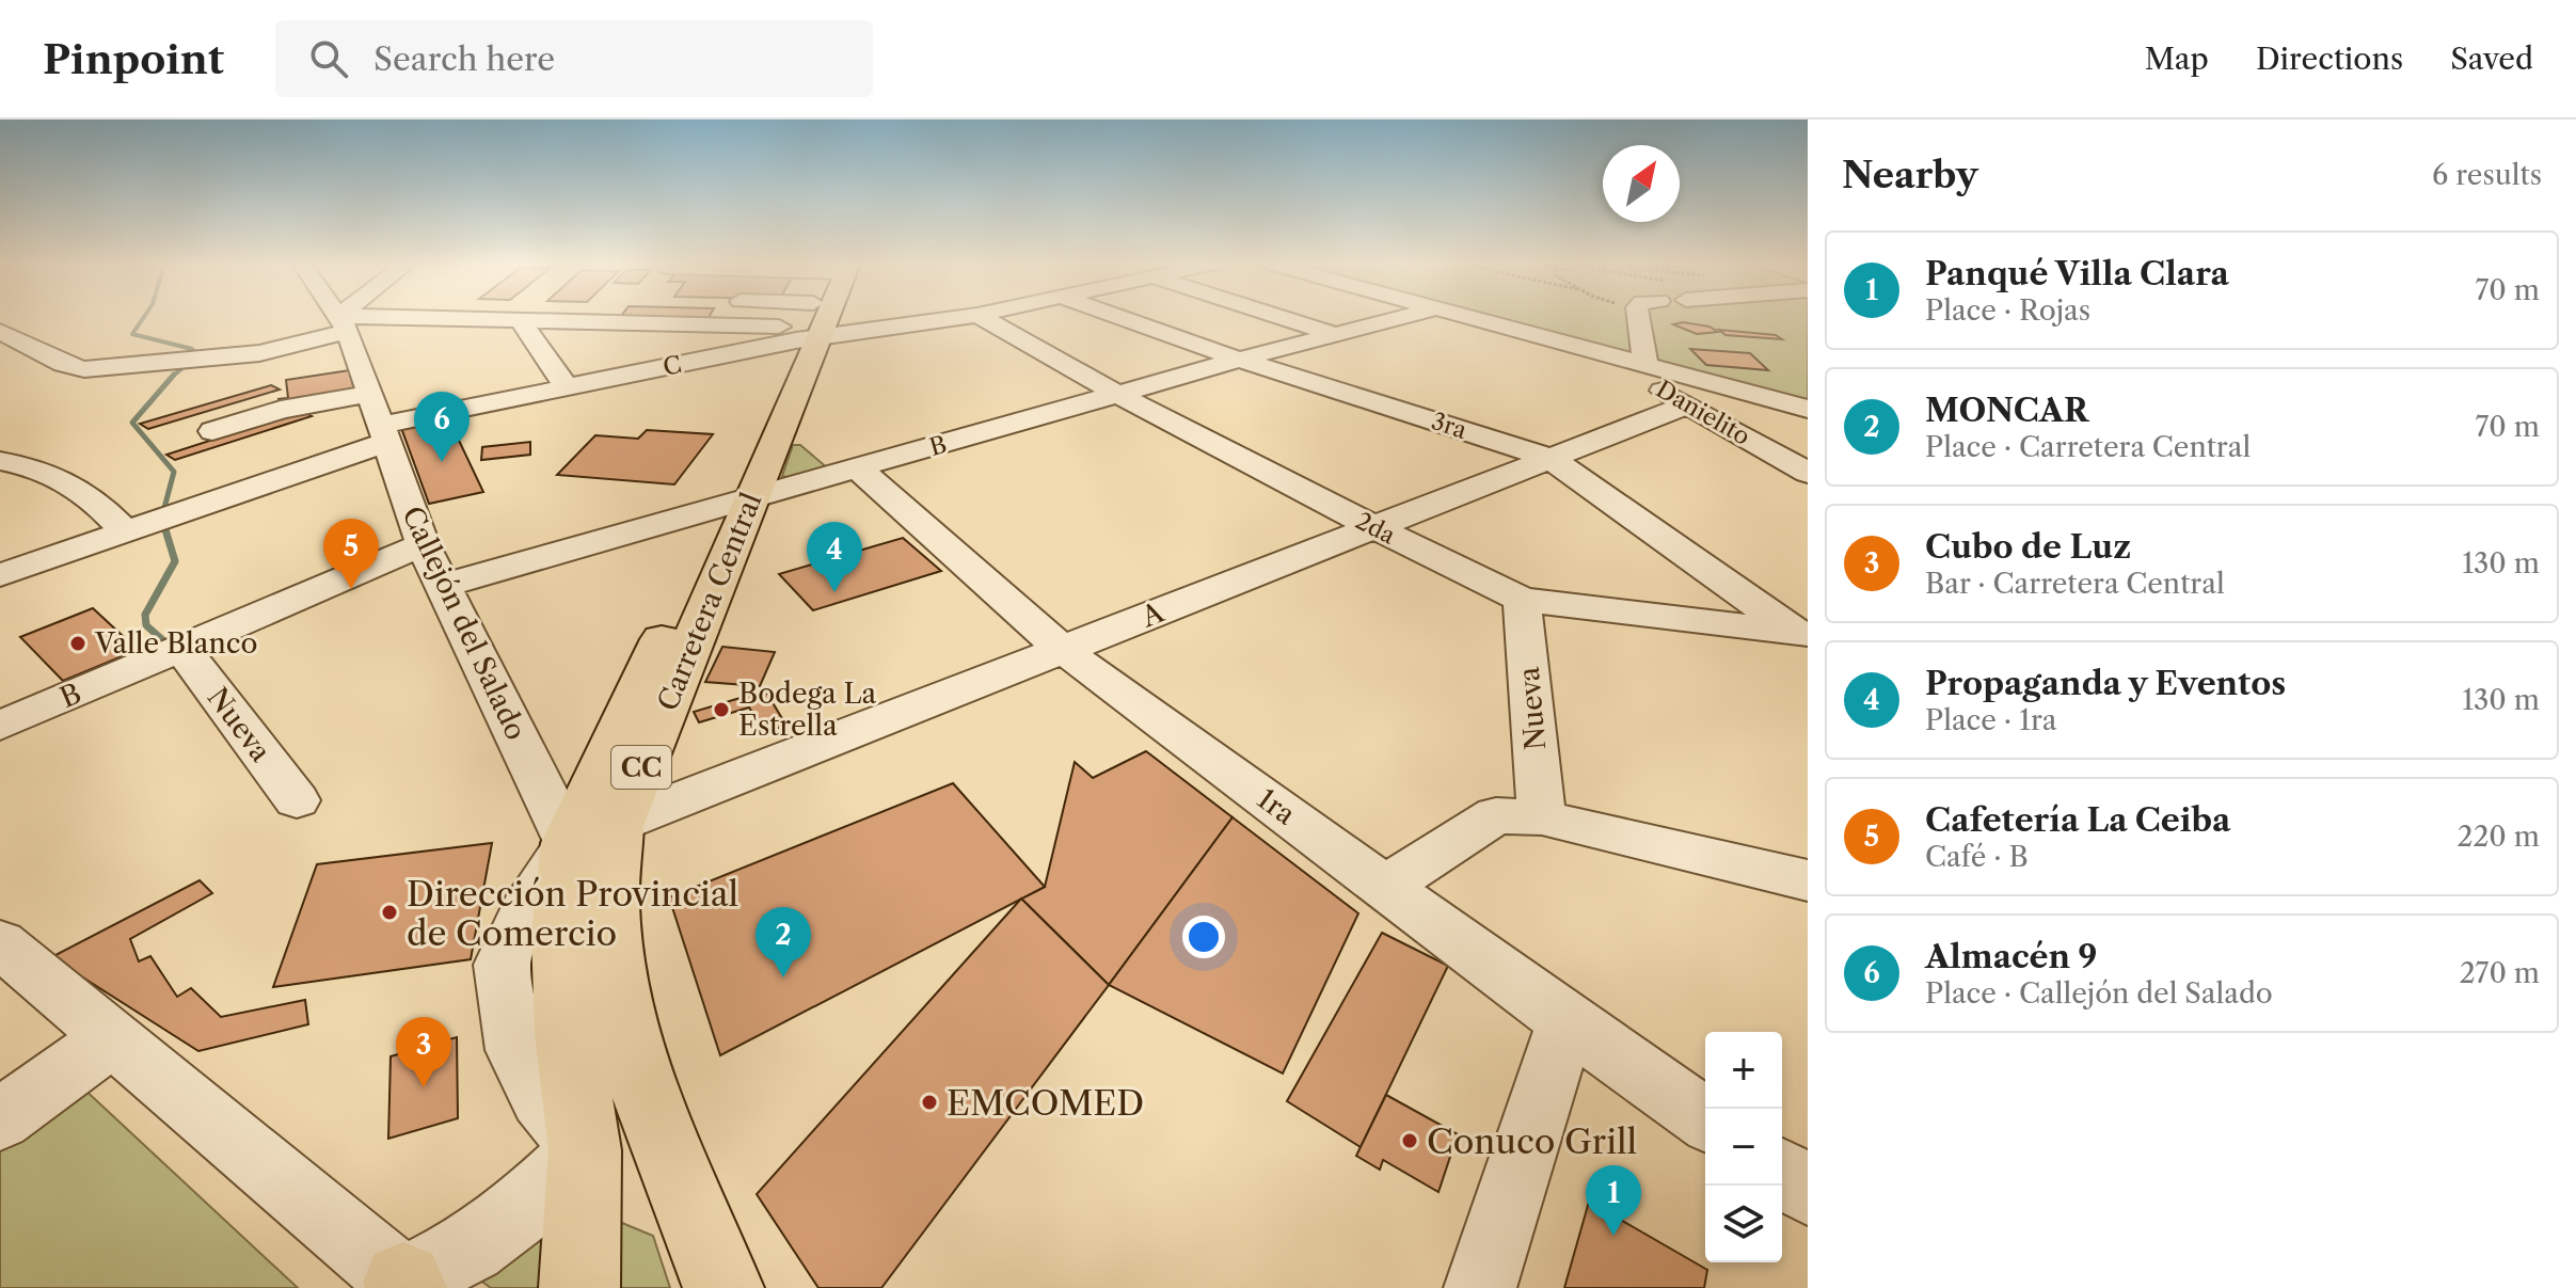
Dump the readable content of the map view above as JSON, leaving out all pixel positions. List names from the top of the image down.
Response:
{
  "streets": {
    "main road": ["Carretera Central", "CC"],
    "street": [
      "C",
      "Danielito",
      "3ra",
      "B",
      "2da",
      "A",
      "Callejón del Salado",
      "Nueva",
      "1ra"
    ]
  },
  "crossings": [
    ["C", "Callejón del Salado"],
    ["Danielito", "A"],
    ["3ra", "B"],
    ["3ra", "2da"],
    ["3ra", "A"],
    ["B", "2da"],
    ["B", "Carretera Central"],
    ["B", "Callejón del Salado"],
    ["B", "Nueva"],
    ["B", "1ra"],
    ["2da", "A"],
    ["2da", "Nueva"],
    ["Carretera Central", "A"],
    ["Carretera Central", "Callejón del Salado"],
    ["A", "Callejón del Salado"],
    ["A", "1ra"]
  ],
  "places": [
    "Valle Blanco",
    "Bodega La Estrella",
    "Dirección Provincial de Comercio",
    "EMCOMED",
    "Conuco Grill"
  ],
  "north": "top right",
  "page": {
    "header": "Pinpoint",
    "search": "Search here",
    "nav": ["Map", "Directions", "Saved"],
    "heading": ["Nearby", "6 results"],
    "list": [
      {
        "mark": "1",
        "name": "Panqué Villa Clara",
        "note": "Place · Rojas",
        "value": "70 m"
      },
      {
        "mark": "2",
        "name": "MONCAR",
        "note": "Place · Carretera Central",
        "value": "70 m"
      },
      {
        "mark": "3",
        "name": "Cubo de Luz",
        "note": "Bar · Carretera Central",
        "value": "130 m"
      },
      {
        "mark": "4",
        "name": "Propaganda y Eventos",
        "note": "Place · 1ra",
        "value": "130 m"
      },
      {
        "mark": "5",
        "name": "Cafetería La Ceiba",
        "note": "Café · B",
        "value": "220 m"
      },
      {
        "mark": "6",
        "name": "Almacén 9",
        "note": "Place · Callejón del Salado",
        "value": "270 m"
      }
    ],
    "pins": [
      "6",
      "5",
      "4",
      "2",
      "3",
      "1"
    ],
    "map_buttons": ["+", "−"]
  }
}
